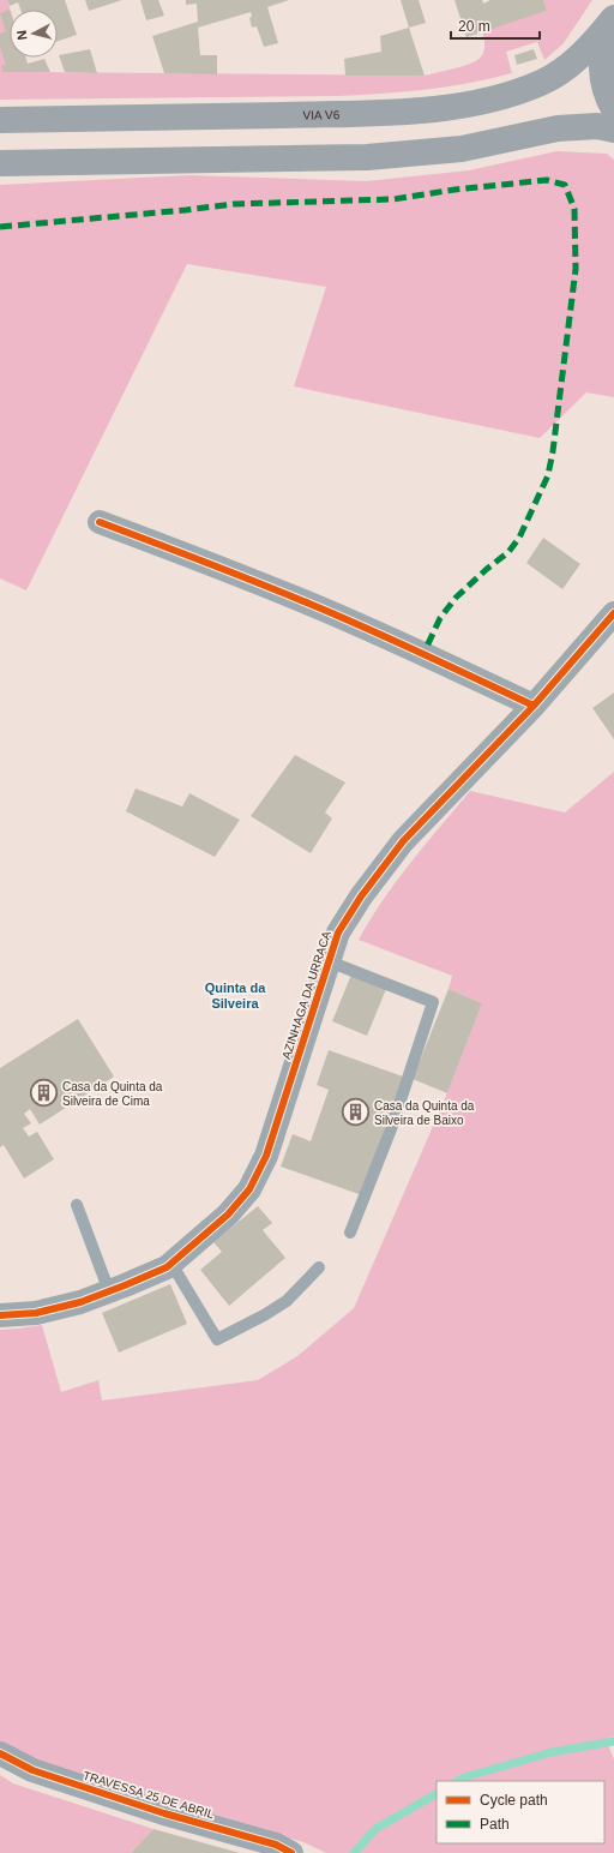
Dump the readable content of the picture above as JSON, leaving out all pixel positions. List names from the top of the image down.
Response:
{
  "streets": {
    "main road": ["VIA V6"],
    "street": ["AZINHAGA DA URRACA", "TRAVESSA 25 DE ABRIL"]
  },
  "districts": ["Quinta da Silveira"],
  "places": {
    "building": ["Casa da Quinta da Silveira de Cima", "Casa da Quinta da Silveira de Baixo"]
  },
  "legend": ["Cycle path", "Path"],
  "scale_bar": "20 m",
  "north": "left"
}
